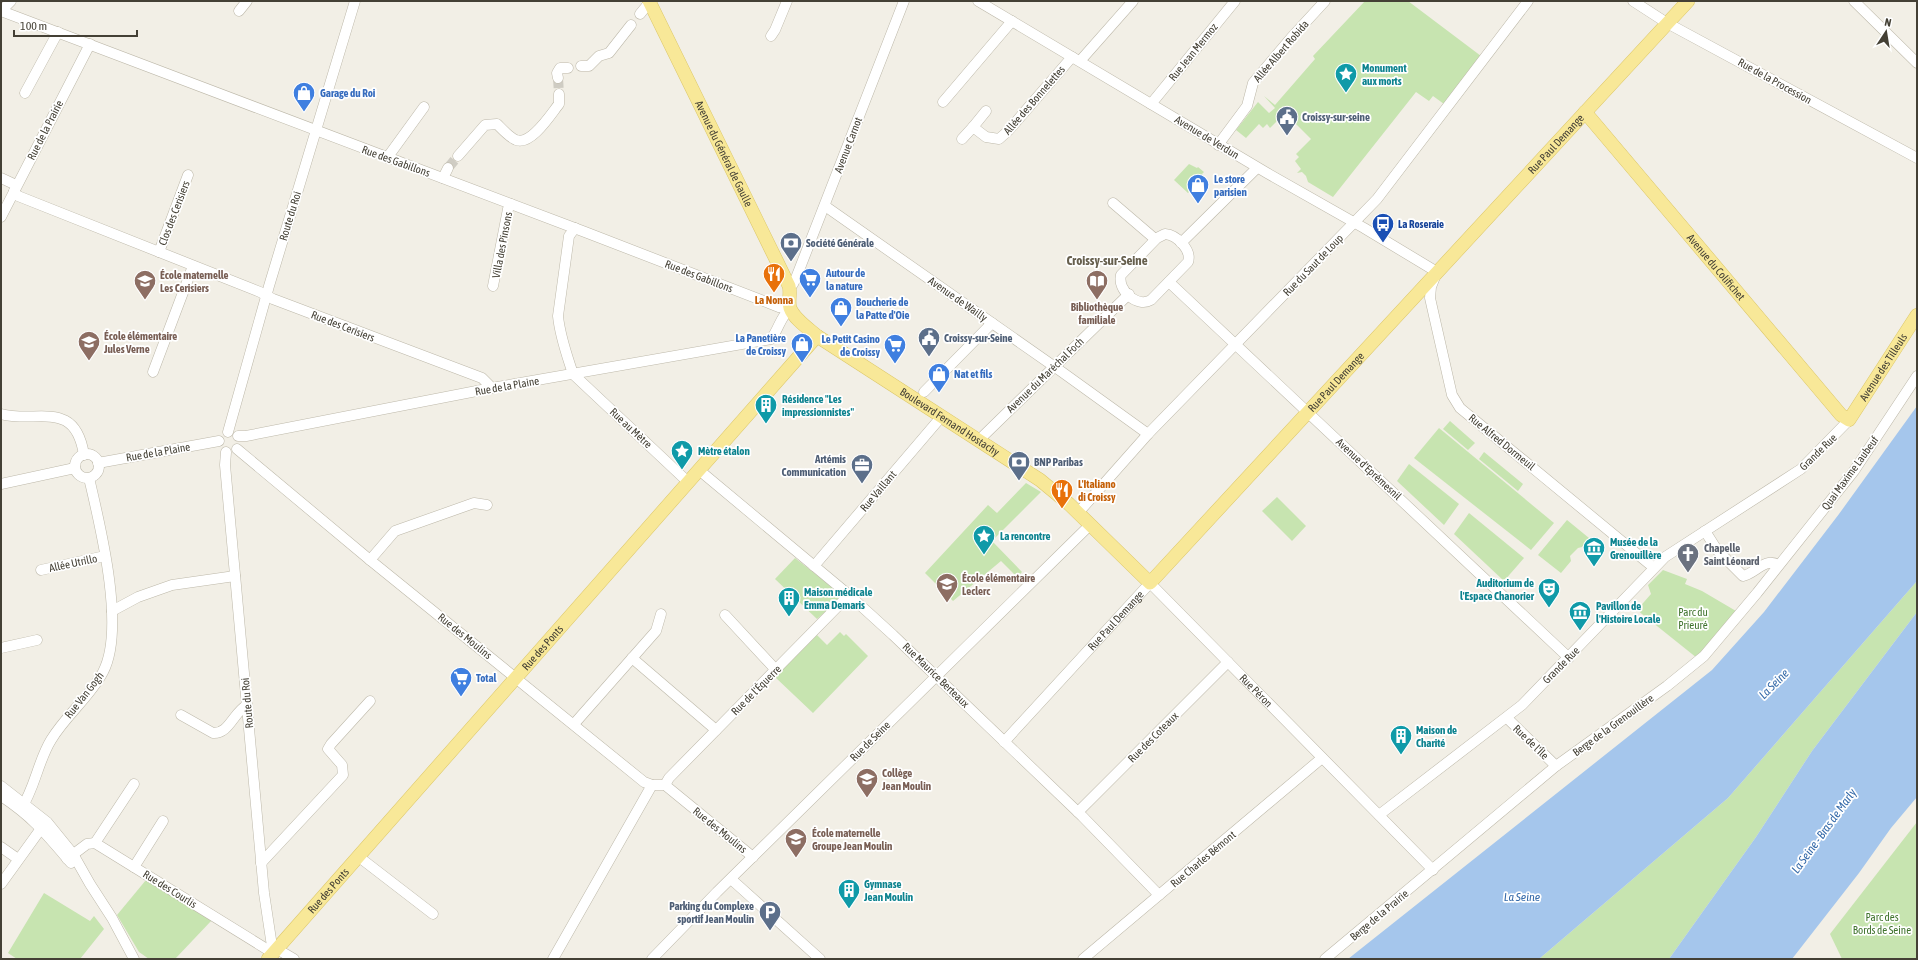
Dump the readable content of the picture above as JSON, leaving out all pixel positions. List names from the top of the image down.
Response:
{
  "streets": {
    "main road": [
      "Rue Paul Demange",
      "Avenue du Général de Gaulle",
      "Avenue du Colifichet",
      "Avenue des Tilleuls",
      "Boulevard Fernand Hostachy",
      "Rue des Ponts",
      "Rue Péron"
    ],
    "street": [
      "Allée Albert Robida",
      "Rue Jean Mermoz",
      "Rue de la Procession",
      "Allée des Bonnelettes",
      "Rue de la Prairie",
      "Avenue de Verdun",
      "Avenue Carnot",
      "Rue des Gabillons",
      "Clos des Cerisiers",
      "Route du Roi",
      "Villa des Pinsons",
      "Rue du Saut de Loup",
      "Avenue de Wailly",
      "Rue des Cerisiers",
      "Avenue du Maréchal Foch",
      "Rue de la Plaine",
      "Rue au Mètre",
      "Rue Alfred Dormeuil",
      "Grande Rue",
      "Avenue d'Eprémesnil",
      "Quai Maxime Laubeuf",
      "Rue Vaillant",
      "Allée Utrillo",
      "Rue des Moulins",
      "Rue Maurice Berteaux",
      "Rue de l'Équerre",
      "Rue Van Gogh",
      "Berge de la Grenouillère",
      "Rue des Coteaux",
      "Rue de Seine",
      "Rue de l'Île",
      "Rue Charles Bémont",
      "Rue des Courlis",
      "Berge de la Prairie"
    ]
  },
  "crossings": [
    ["Allée Albert Robida", "Avenue de Verdun"],
    ["Rue Jean Mermoz", "Avenue de Verdun"],
    ["Rue de la Procession", "Rue Paul Demange"],
    ["Allée des Bonnelettes", "Avenue de Verdun"],
    ["Rue de la Prairie", "Rue des Gabillons"],
    ["Rue de la Prairie", "Rue des Cerisiers"],
    ["Avenue de Verdun", "Rue Paul Demange"],
    ["Avenue de Verdun", "Rue du Saut de Loup"],
    ["Avenue de Verdun", "Rue Alfred Dormeuil"],
    ["Rue Paul Demange", "Avenue du Colifichet"],
    ["Rue Paul Demange", "Rue Alfred Dormeuil"],
    ["Rue Paul Demange", "Avenue d'Eprémesnil"],
    ["Rue Paul Demange", "Rue Maurice Berteaux"],
    ["Rue Paul Demange", "Rue Péron"],
    ["Avenue Carnot", "Avenue du Général de Gaulle"],
    ["Avenue Carnot", "Avenue de Wailly"],
    ["Avenue du Général de Gaulle", "Rue des Gabillons"],
    ["Avenue du Général de Gaulle", "Rue de la Plaine"],
    ["Avenue du Général de Gaulle", "Boulevard Fernand Hostachy"],
    ["Rue des Gabillons", "Route du Roi"],
    ["Rue des Gabillons", "Villa des Pinsons"],
    ["Rue des Gabillons", "Rue de la Plaine"],
    ["Rue des Gabillons", "Boulevard Fernand Hostachy"],
    ["Clos des Cerisiers", "Rue des Cerisiers"],
    ["Route du Roi", "Rue des Cerisiers"],
    ["Route du Roi", "Rue de la Plaine"],
    ["Route du Roi", "Rue des Moulins"],
    ["Route du Roi", "Rue des Ponts"],
    ["Route du Roi", "Rue des Courlis"],
    ["Rue du Saut de Loup", "Avenue de Wailly"],
    ["Rue du Saut de Loup", "Boulevard Fernand Hostachy"],
    ["Rue du Saut de Loup", "Avenue d'Eprémesnil"],
    ["Rue du Saut de Loup", "Rue Péron"],
    ["Avenue du Colifichet", "Avenue des Tilleuls"],
    ["Avenue du Colifichet", "Grande Rue"],
    ["Avenue de Wailly", "Avenue du Maréchal Foch"],
    ["Rue des Cerisiers", "Rue de la Plaine"],
    ["Avenue des Tilleuls", "Grande Rue"],
    ["Avenue du Maréchal Foch", "Boulevard Fernand Hostachy"],
    ["Rue de la Plaine", "Boulevard Fernand Hostachy"],
    ["Rue de la Plaine", "Rue au Mètre"],
    ["Rue de la Plaine", "Rue des Moulins"],
    ["Rue de la Plaine", "Rue Van Gogh"],
    ["Boulevard Fernand Hostachy", "Rue Vaillant"],
    ["Boulevard Fernand Hostachy", "Rue des Ponts"],
    ["Boulevard Fernand Hostachy", "Rue Péron"],
    ["Rue au Mètre", "Rue des Ponts"],
    ["Rue Alfred Dormeuil", "Grande Rue"],
    ["Grande Rue", "Avenue d'Eprémesnil"],
    ["Grande Rue", "Rue Péron"],
    ["Grande Rue", "Rue de l'Île"],
    ["Quai Maxime Laubeuf", "Berge de la Grenouillère"],
    ["Rue Vaillant", "Rue Maurice Berteaux"],
    ["Allée Utrillo", "Rue Van Gogh"],
    ["Rue des Moulins", "Rue des Ponts"],
    ["Rue des Moulins", "Rue de l'Équerre"],
    ["Rue des Moulins", "Rue de Seine"],
    ["Rue des Ponts", "Rue Maurice Berteaux"],
    ["Rue des Ponts", "Rue des Courlis"],
    ["Rue Maurice Berteaux", "Rue de l'Équerre"],
    ["Rue Maurice Berteaux", "Rue des Coteaux"],
    ["Rue Maurice Berteaux", "Rue de Seine"],
    ["Rue Maurice Berteaux", "Rue Charles Bémont"],
    ["Rue Péron", "Berge de la Grenouillère"],
    ["Rue Péron", "Rue des Coteaux"],
    ["Rue Péron", "Rue de Seine"],
    ["Rue Péron", "Rue Charles Bémont"],
    ["Rue Péron", "Berge de la Prairie"],
    ["Berge de la Grenouillère", "Rue de l'Île"],
    ["Berge de la Grenouillère", "Berge de la Prairie"]
  ],
  "districts": ["Croissy-sur-Seine"],
  "water": ["La Seine", "La Seine - Bras de Marly"],
  "parks": ["Parc du Prieuré", "Parc des Bords de Seine"],
  "places": {
    "place": ["Monument aux morts", "Mètre étalon", "La rencontre"],
    "shop": [
      "Garage du Roi",
      "Le store parisien",
      "Boucherie de la Patte d'Oie",
      "La Panetière de Croissy",
      "Nat et fils"
    ],
    "public building": ["Croissy-sur-seine", "Croissy-sur-Seine"],
    "bus stop": ["La Roseraie"],
    "bank": ["Société Générale", "BNP Paribas"],
    "restaurant": ["La Nonna", "L'Italiano di Croissy"],
    "supermarket": ["Autour de la nature", "Le Petit Casino de Croissy", "Total"],
    "school or university": [
      "École maternelle Les Cerisiers",
      "École élémentaire Jules Verne",
      "École élémentaire Leclerc",
      "Collège Jean Moulin",
      "École maternelle Groupe Jean Moulin"
    ],
    "library": ["Bibliothèque familiale"],
    "building": [
      "Résidence \"Les impressionnistes\"",
      "Maison médicale Emma Demaris",
      "Maison de Charité",
      "Gymnase Jean Moulin"
    ],
    "office": ["Artémis Communication"],
    "museum": ["Musée de la Grenouillère", "Pavillon de l'Histoire Locale"],
    "church": ["Chapelle Saint Léonard"],
    "theatre": ["Auditorium de l'Espace Chanorier"],
    "parking": ["Parking du Complexe sportif Jean Moulin"]
  },
  "scale_bar": "100 m",
  "north": "top"
}
